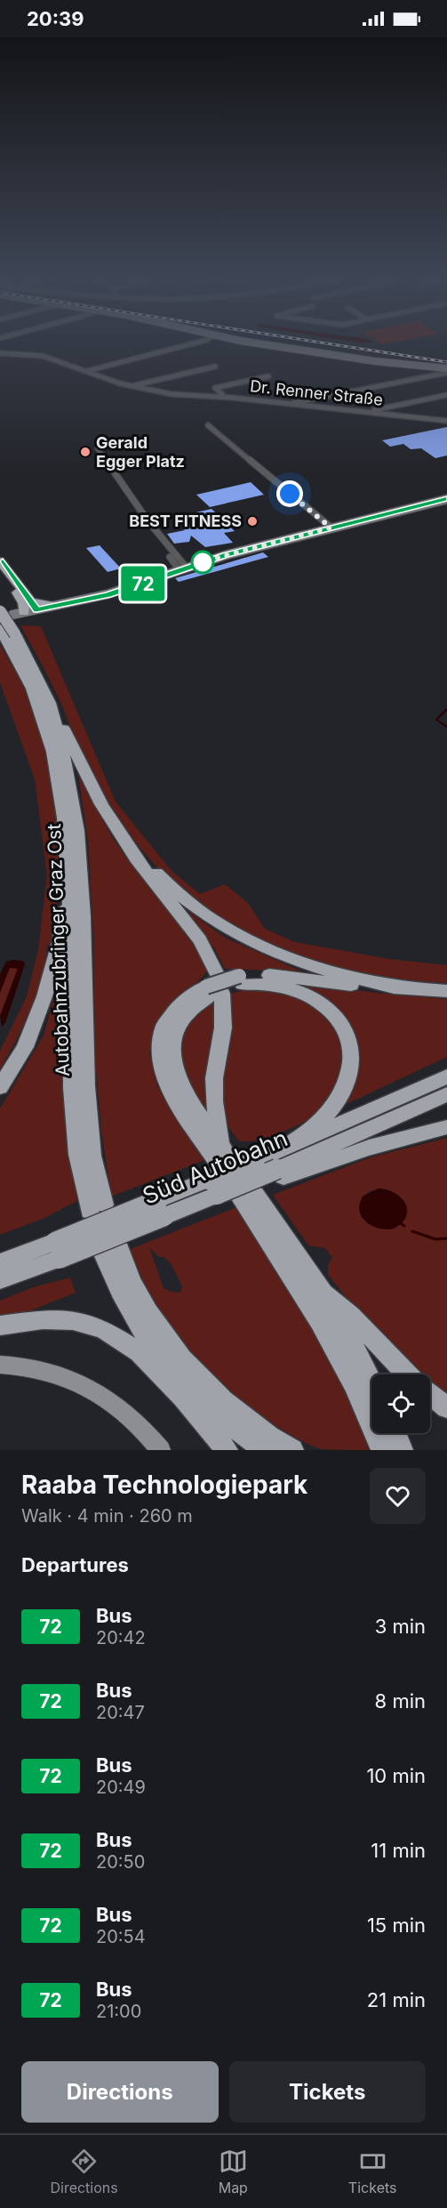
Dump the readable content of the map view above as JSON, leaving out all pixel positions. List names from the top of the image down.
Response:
{
  "streets": {
    "highway": ["Autobahnzubringer Graz Ost", "Süd Autobahn"],
    "street": ["Dr. Renner Straße"]
  },
  "places": ["Gerald Egger Platz", "BEST FITNESS"],
  "lines": ["bus line 72"],
  "page": {
    "status": "20:39",
    "on_map": "72",
    "heading": [
      ["Raaba Technologiepark", "Walk · 4 min · 260 m"],
      "Departures"
    ],
    "list": [
      {
        "mark": "72",
        "name": "Bus",
        "note": "20:42",
        "value": "3 min"
      },
      {
        "mark": "72",
        "name": "Bus",
        "note": "20:47",
        "value": "8 min"
      },
      {
        "mark": "72",
        "name": "Bus",
        "note": "20:49",
        "value": "10 min"
      },
      {
        "mark": "72",
        "name": "Bus",
        "note": "20:50",
        "value": "11 min"
      },
      {
        "mark": "72",
        "name": "Bus",
        "note": "20:54",
        "value": "15 min"
      },
      {
        "mark": "72",
        "name": "Bus",
        "note": "21:00",
        "value": "21 min"
      }
    ],
    "buttons": ["Directions", "Tickets"],
    "tabs": ["Directions", "Map", "Tickets"]
  }
}
